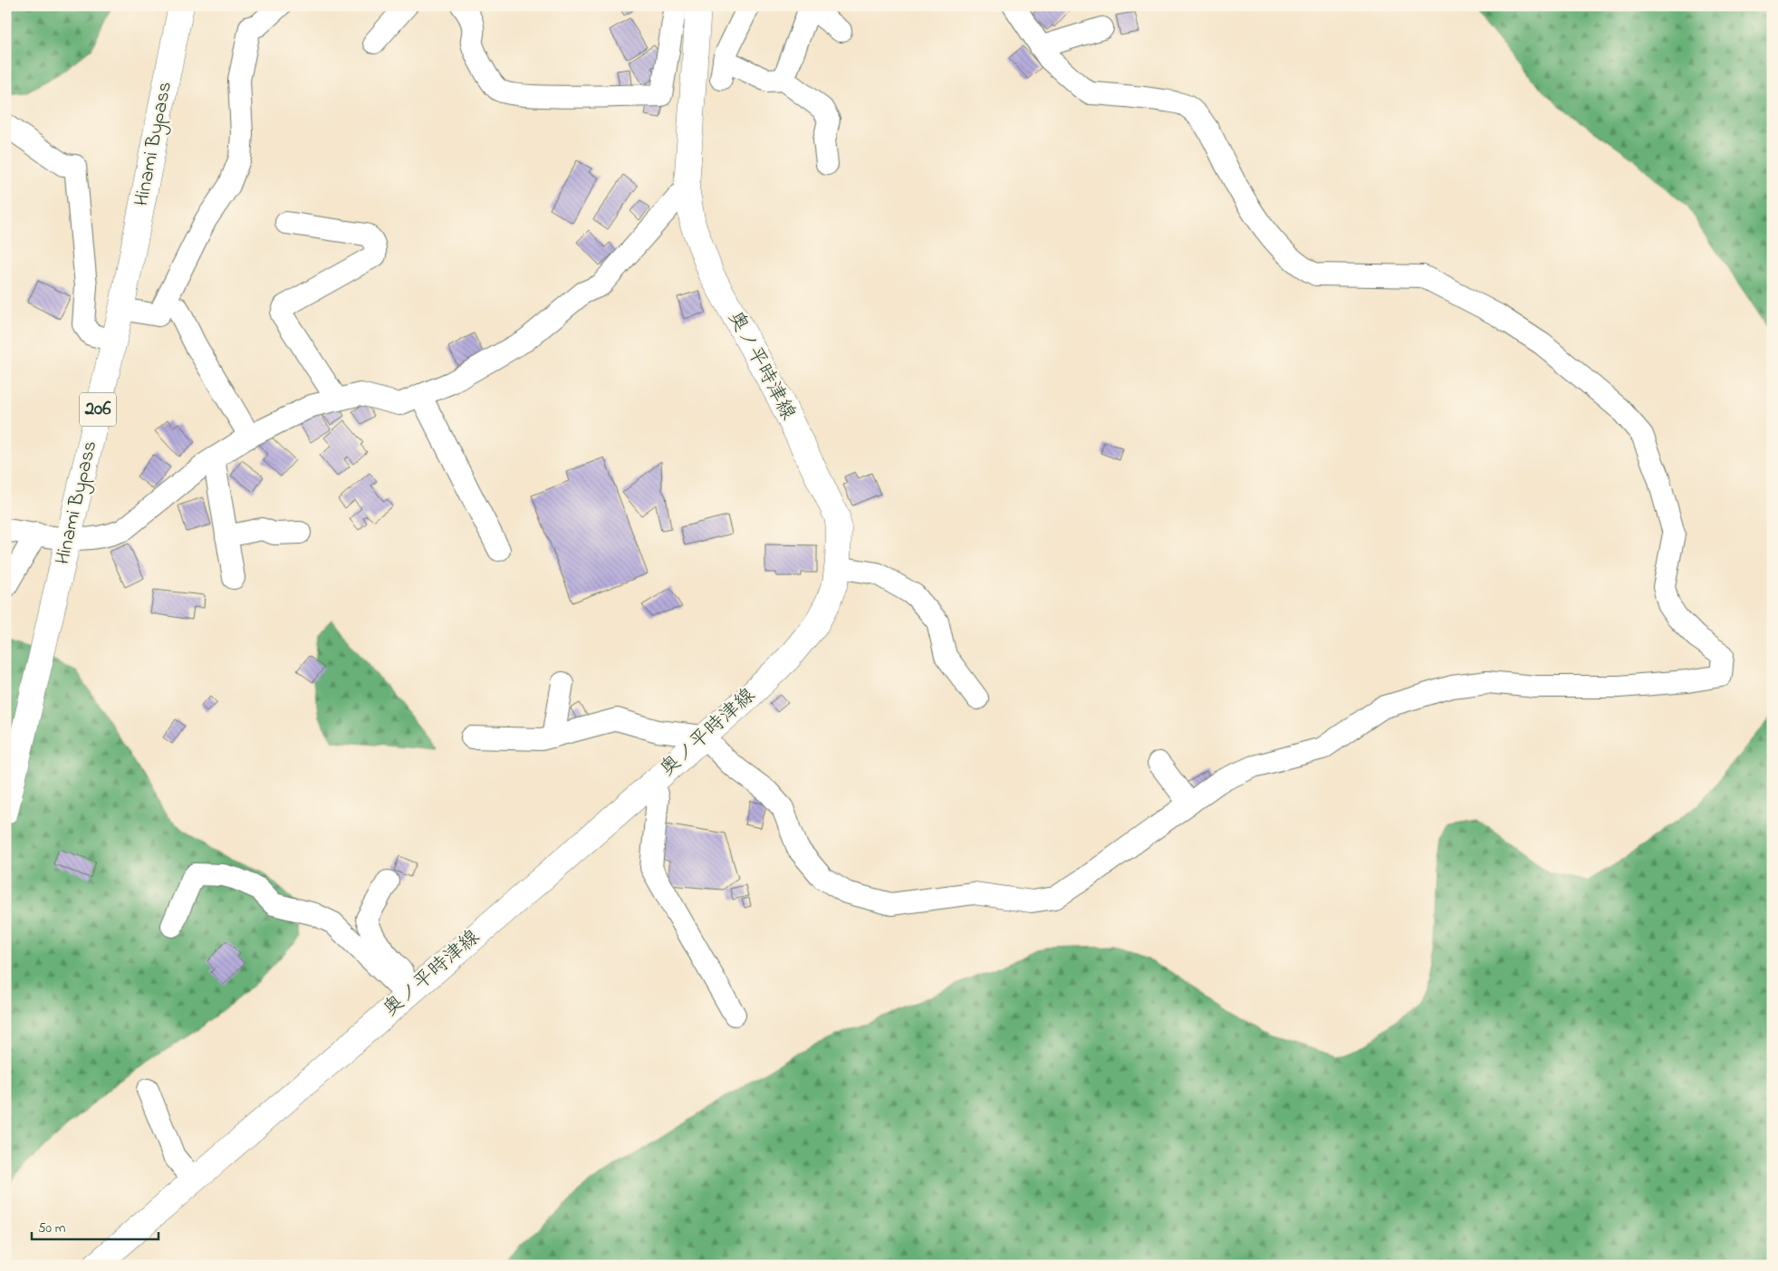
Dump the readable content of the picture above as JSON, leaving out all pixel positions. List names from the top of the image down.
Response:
{
  "streets": {
    "main road": ["Hinami Bypass", "奥ノ平時津線", "206"]
  },
  "scale_bar": "50 m"
}
